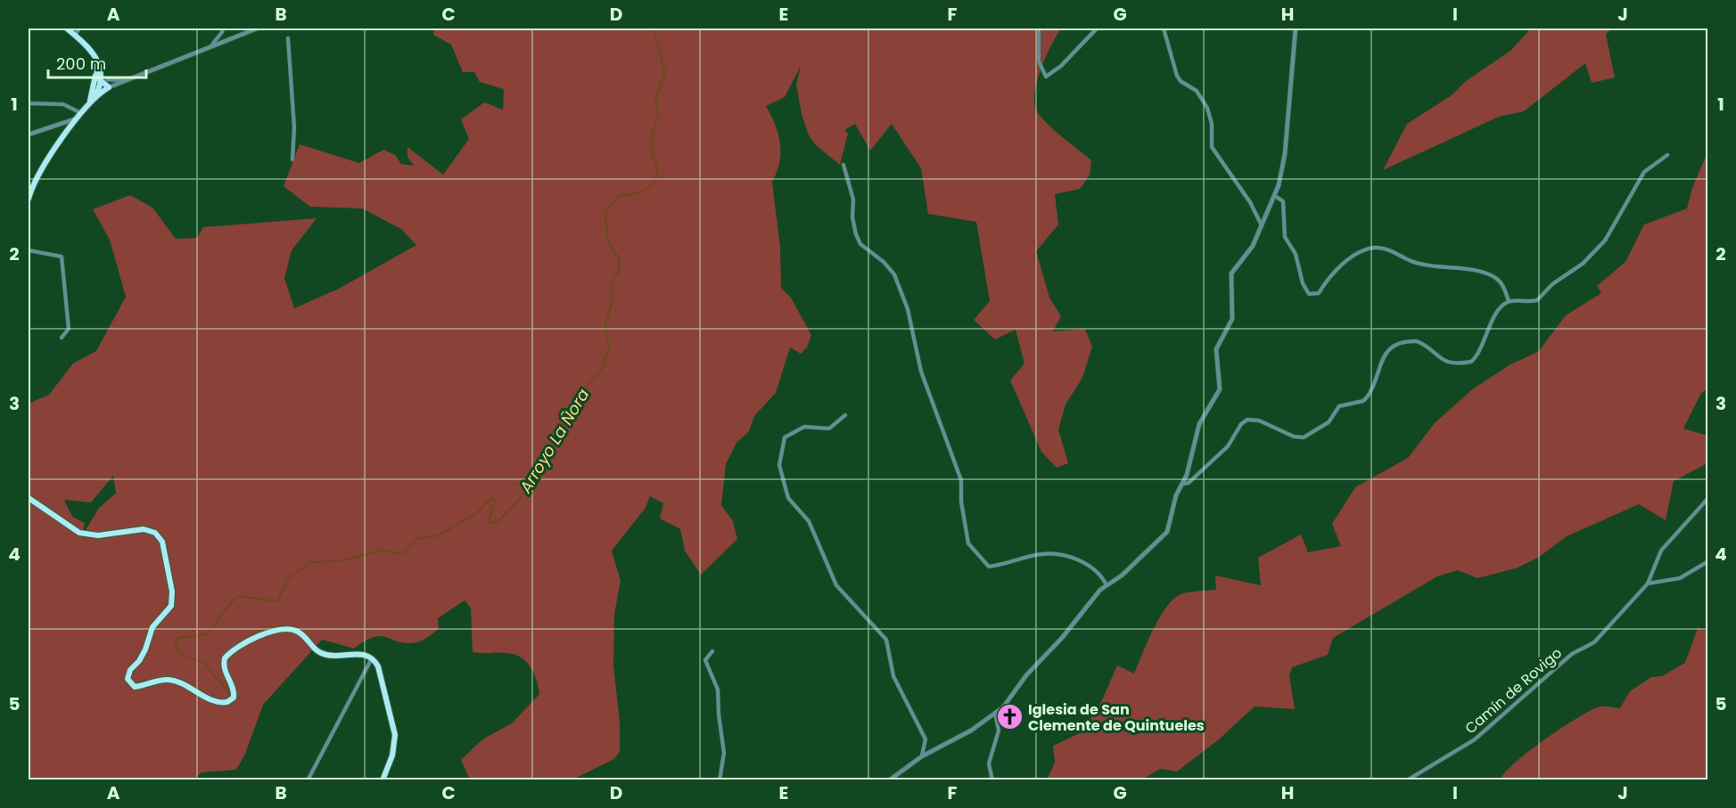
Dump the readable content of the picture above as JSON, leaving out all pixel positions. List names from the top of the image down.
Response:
{
  "streets": {
    "street": ["Camín de Rovigo"]
  },
  "water": ["Arroyo La Ñora"],
  "places": {
    "church": ["Iglesia de San Clemente de Quintueles"]
  },
  "scale_bar": "200 m",
  "grid": {
    "columns": [
      "A",
      "B",
      "C",
      "D",
      "E",
      "F",
      "G",
      "H",
      "I",
      "J"
    ],
    "rows": [
      "1",
      "2",
      "3",
      "4",
      "5"
    ]
  }
}
